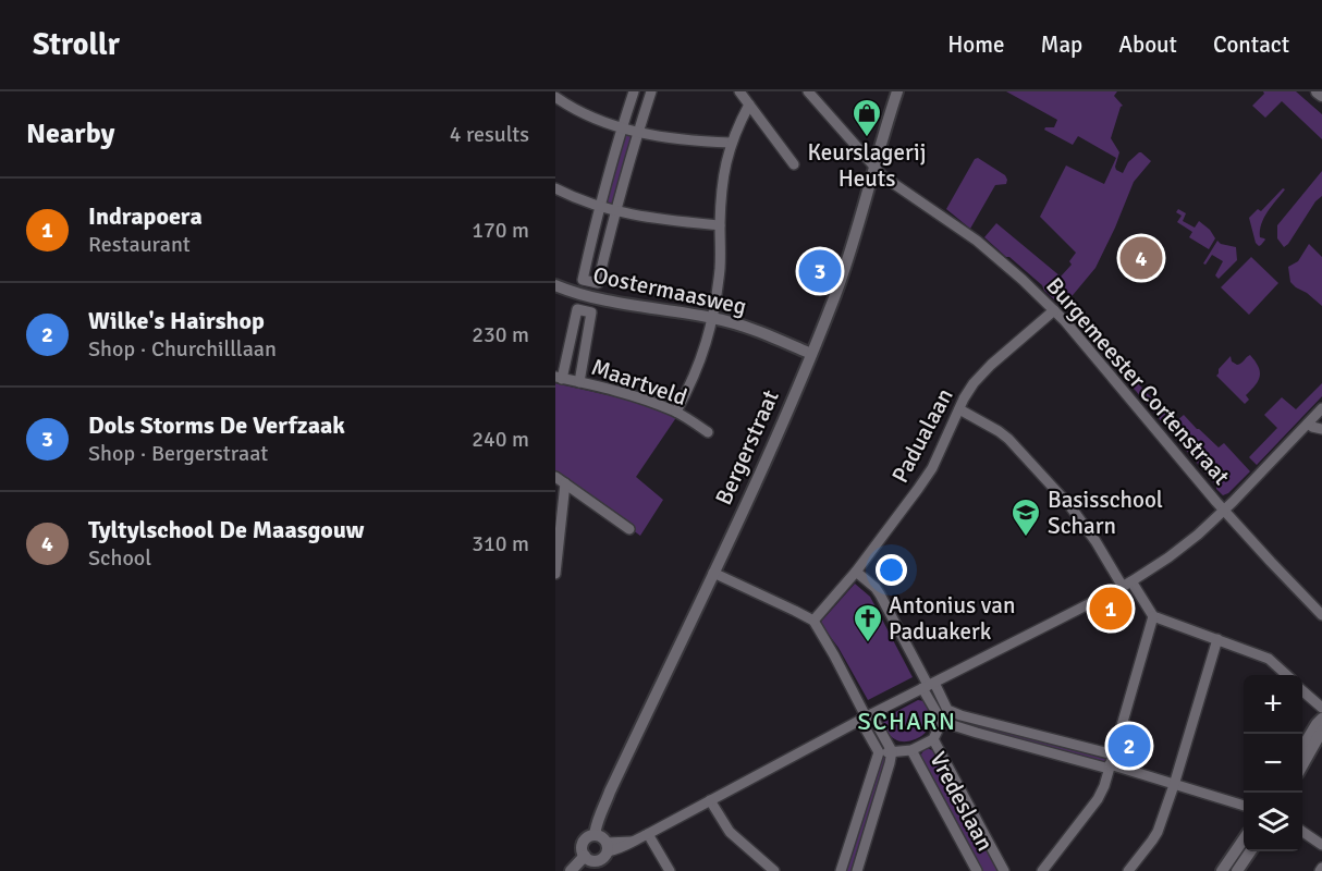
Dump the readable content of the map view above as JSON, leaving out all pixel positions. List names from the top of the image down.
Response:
{
  "streets": {
    "street": [
      "Oostermaasweg",
      "Burgemeester Cortenstraat",
      "Maartveld",
      "Padualaan",
      "Bergerstraat",
      "Vredeslaan"
    ]
  },
  "crossings": [
    ["Oostermaasweg", "Bergerstraat"],
    ["Burgemeester Cortenstraat", "Padualaan"],
    ["Burgemeester Cortenstraat", "Bergerstraat"]
  ],
  "districts": ["SCHARN"],
  "places": {
    "shop": ["Keurslagerij Heuts"],
    "school or university": ["Basisschool Scharn"],
    "church": ["Antonius van Paduakerk"]
  },
  "page": {
    "header": "Strollr",
    "nav": [
      "Home",
      "Map",
      "About",
      "Contact"
    ],
    "heading": ["Nearby", "4 results"],
    "list": [
      {
        "mark": "1",
        "name": "Indrapoera",
        "note": "Restaurant",
        "value": "170 m"
      },
      {
        "mark": "2",
        "name": "Wilke's Hairshop",
        "note": "Shop · Churchilllaan",
        "value": "230 m"
      },
      {
        "mark": "3",
        "name": "Dols Storms De Verfzaak",
        "note": "Shop · Bergerstraat",
        "value": "240 m"
      },
      {
        "mark": "4",
        "name": "Tyltylschool De Maasgouw",
        "note": "School",
        "value": "310 m"
      }
    ],
    "pins": [
      "4",
      "3",
      "1",
      "2"
    ],
    "map_buttons": ["+", "−"]
  }
}
